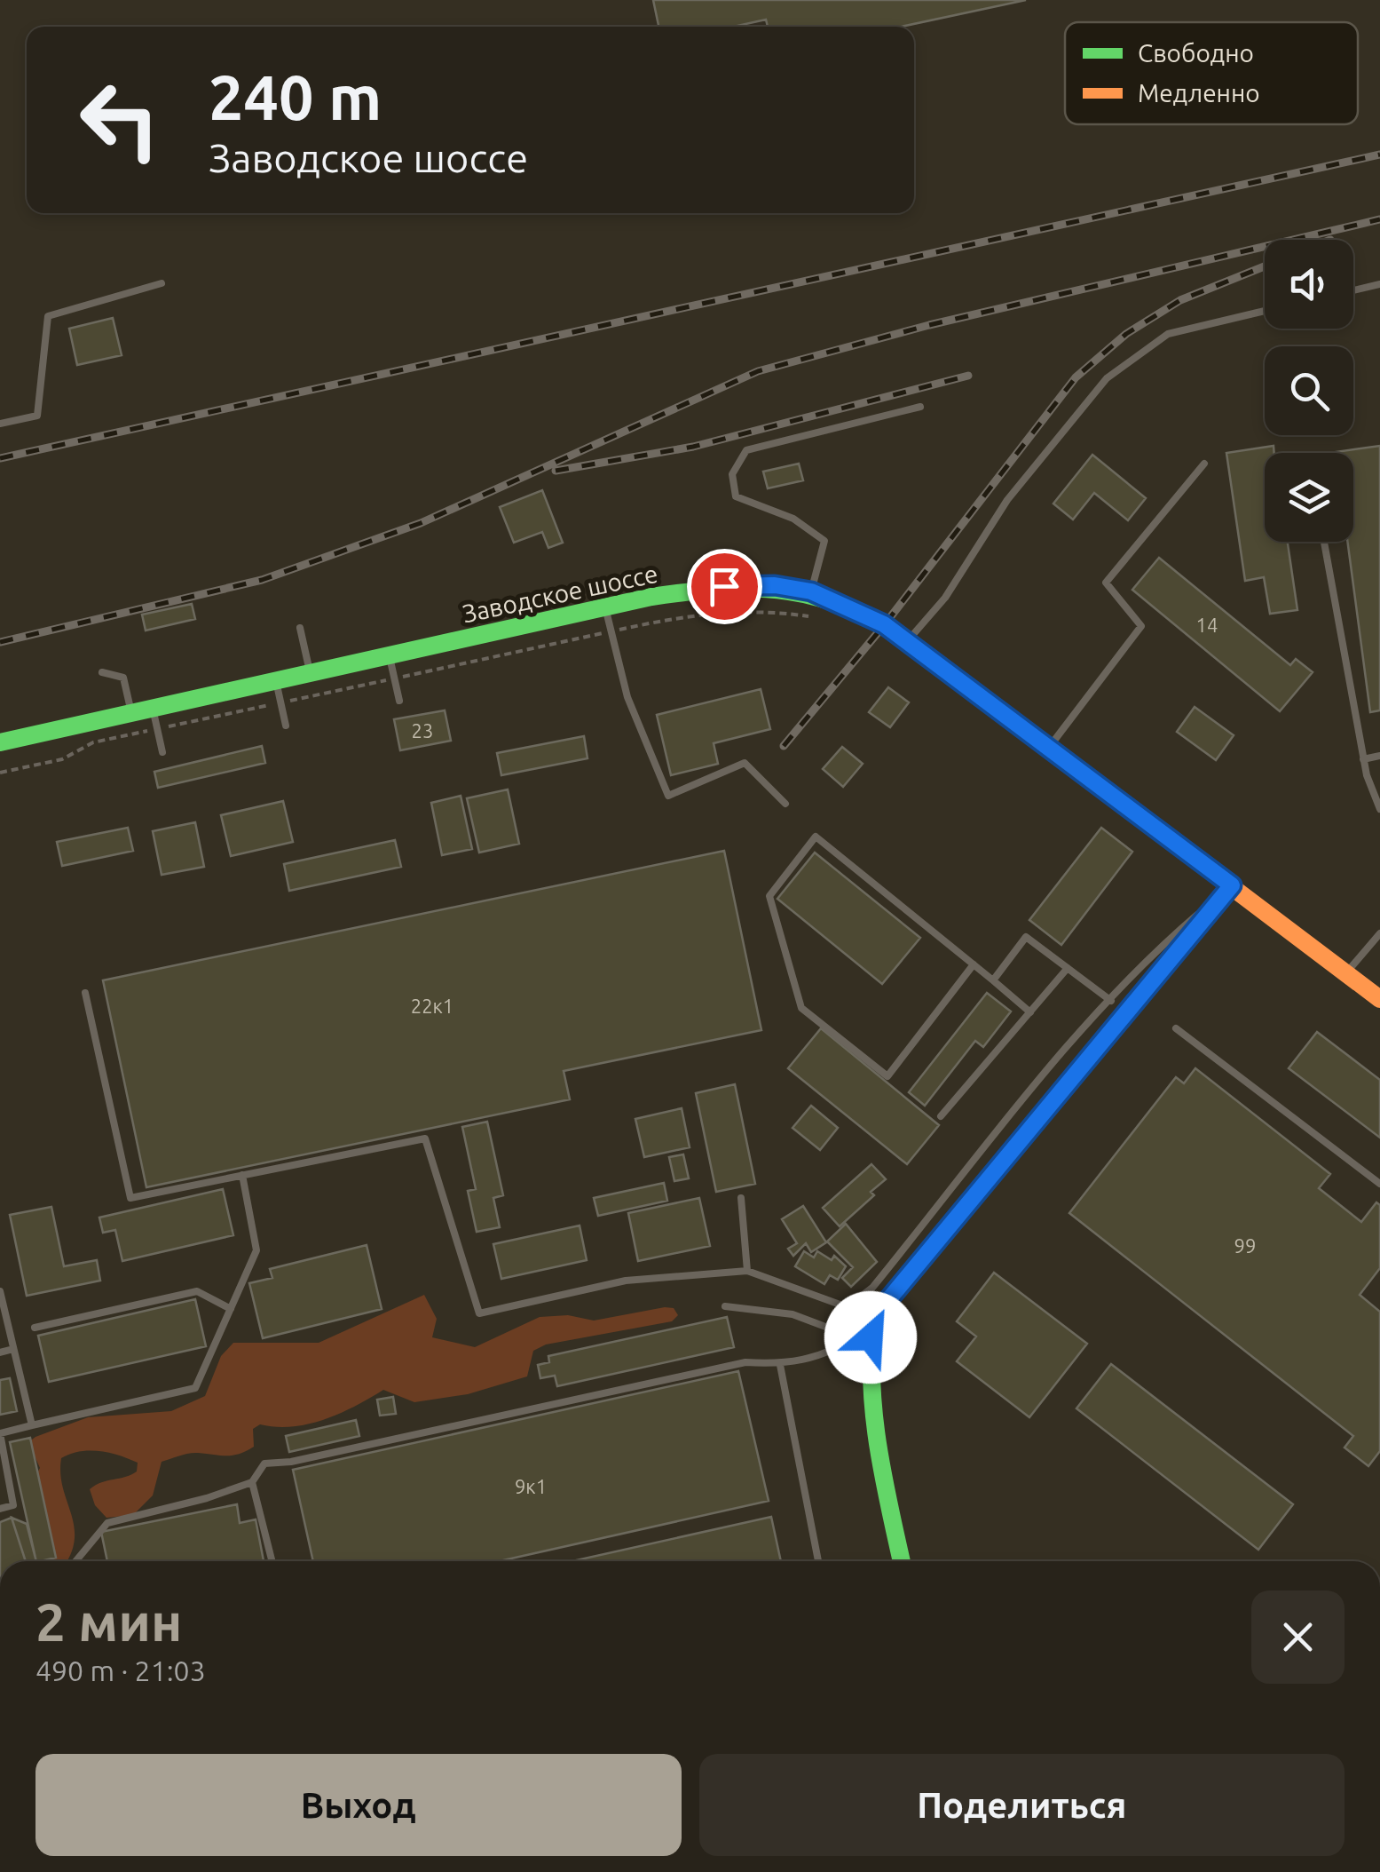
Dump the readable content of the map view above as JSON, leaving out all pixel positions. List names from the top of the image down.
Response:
{
  "streets": {
    "main road": ["Заводское шоссе"]
  },
  "house_numbers": [
    "14",
    "23",
    "22к1",
    "99",
    "9к1"
  ],
  "legend": ["Свободно", "Медленно"],
  "page": {
    "turn": ["240 m", "Заводское шоссе"],
    "heading": ["2 мин", "490 m · 21:03"],
    "buttons": ["Выход", "Поделиться"]
  }
}
